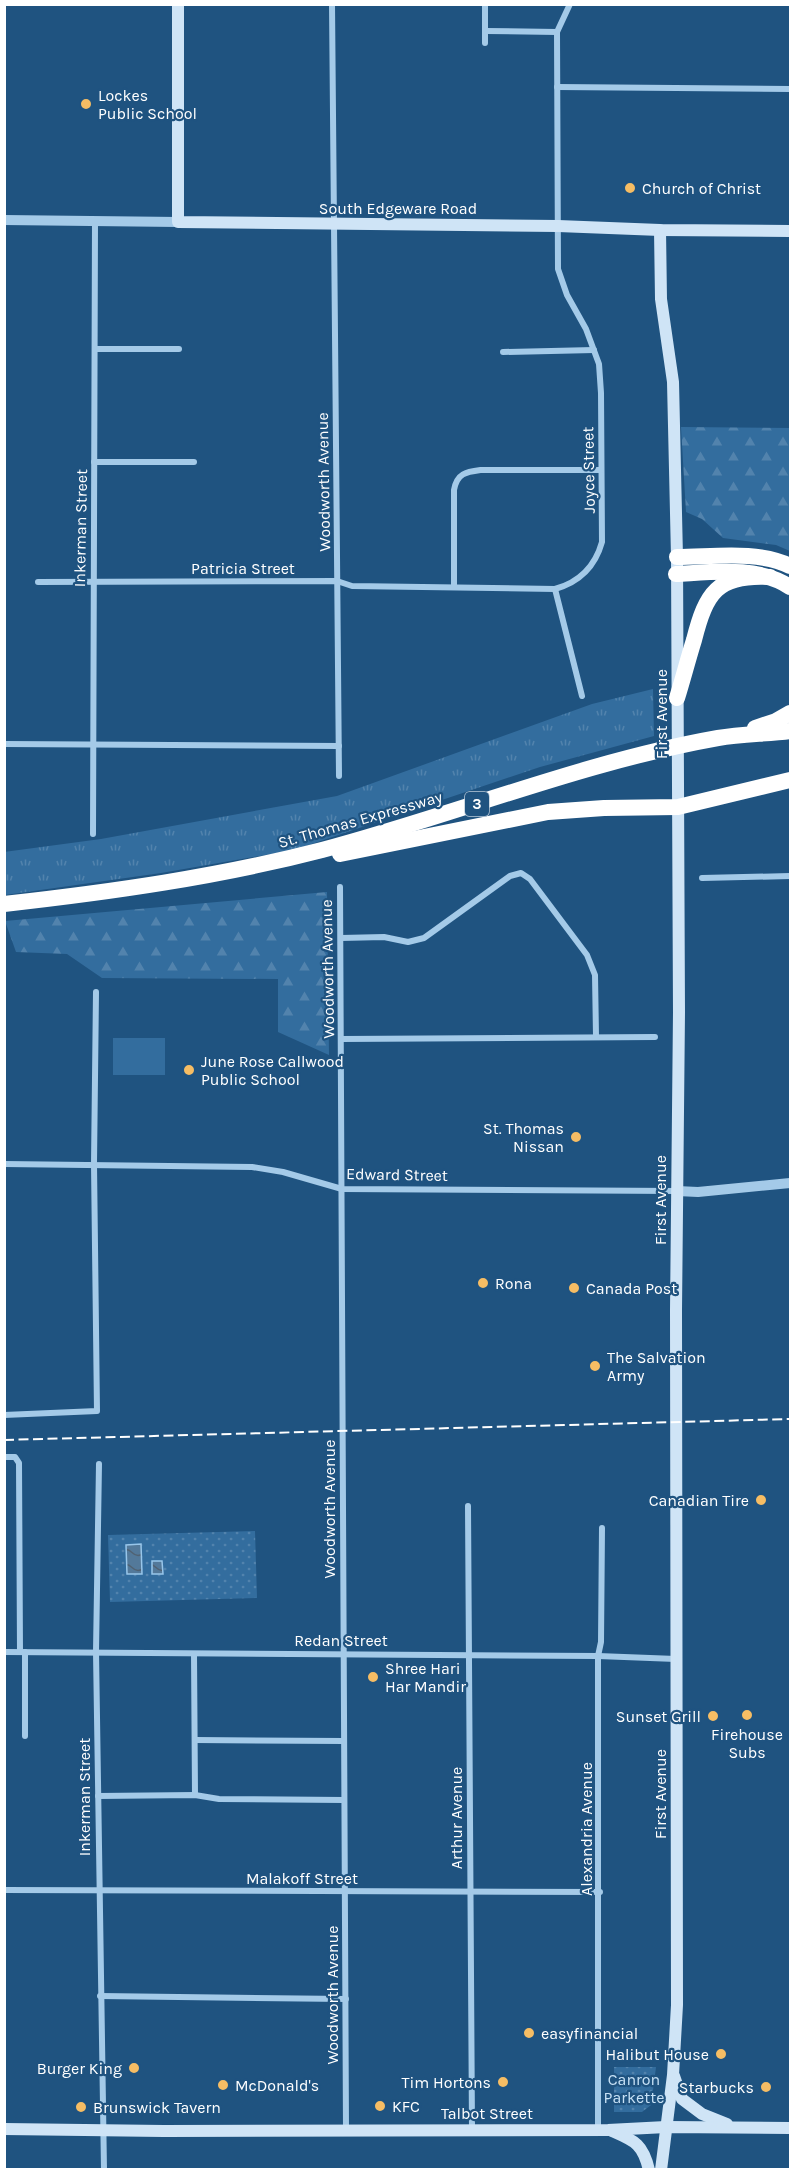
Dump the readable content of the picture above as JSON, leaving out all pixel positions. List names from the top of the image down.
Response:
{
  "streets": {
    "highway": ["3", "St. Thomas Expressway"],
    "main road": ["South Edgeware Road", "First Avenue", "Talbot Street"],
    "street": [
      "Joyce Street",
      "Woodworth Avenue",
      "Inkerman Street",
      "Patricia Street",
      "Edward Street",
      "Redan Street",
      "Arthur Avenue",
      "Alexandria Avenue",
      "Malakoff Street"
    ]
  },
  "crossings": [
    ["South Edgeware Road", "Joyce Street"],
    ["South Edgeware Road", "Woodworth Avenue"],
    ["South Edgeware Road", "Inkerman Street"],
    ["South Edgeware Road", "First Avenue"],
    ["Joyce Street", "Patricia Street"],
    ["Woodworth Avenue", "Patricia Street"],
    ["Woodworth Avenue", "Edward Street"],
    ["Woodworth Avenue", "Redan Street"],
    ["Woodworth Avenue", "Malakoff Street"],
    ["Woodworth Avenue", "Talbot Street"],
    ["Inkerman Street", "Patricia Street"],
    ["Inkerman Street", "Redan Street"],
    ["Inkerman Street", "Malakoff Street"],
    ["Inkerman Street", "Talbot Street"],
    ["First Avenue", "Edward Street"],
    ["First Avenue", "Redan Street"],
    ["First Avenue", "Talbot Street"],
    ["Redan Street", "Arthur Avenue"],
    ["Redan Street", "Alexandria Avenue"],
    ["Arthur Avenue", "Malakoff Street"],
    ["Arthur Avenue", "Talbot Street"],
    ["Alexandria Avenue", "Malakoff Street"],
    ["Alexandria Avenue", "Talbot Street"]
  ],
  "parks": ["Canron Parkette"],
  "places": [
    "Lockes Public School",
    "Church of Christ",
    "June Rose Callwood Public School",
    "St. Thomas Nissan",
    "Rona",
    "Canada Post",
    "The Salvation Army",
    "Canadian Tire",
    "Shree Hari Har Mandir",
    "Firehouse Subs",
    "Sunset Grill",
    "easyfinancial",
    "Halibut House",
    "Burger King",
    "Tim Hortons",
    "McDonald's",
    "Starbucks",
    "KFC",
    "Brunswick Tavern"
  ]
}
